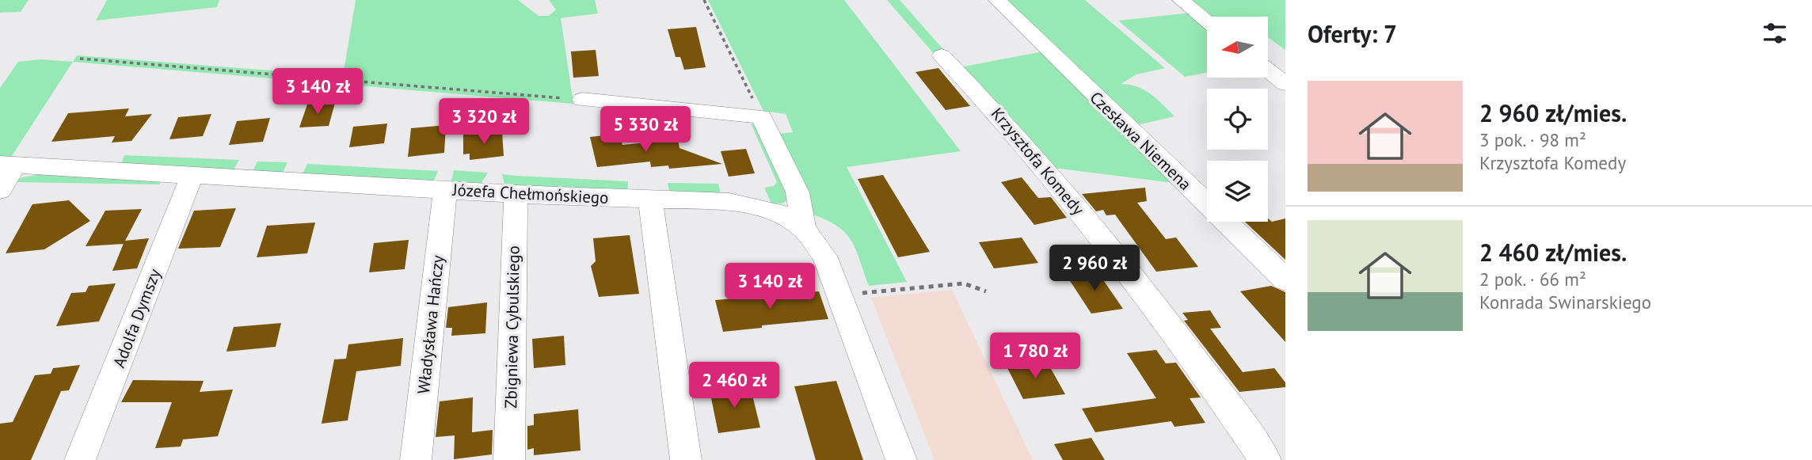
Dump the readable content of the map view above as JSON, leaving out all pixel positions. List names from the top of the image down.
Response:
{
  "streets": {
    "street": [
      "Czesława Niemena",
      "Krzysztofa Komedy",
      "Józefa Chełmońskiego",
      "Adolfa Dymszy",
      "Władysława Hańczy",
      "Zbigniewa Cybulskiego"
    ]
  },
  "crossings": [
    ["Józefa Chełmońskiego", "Adolfa Dymszy"],
    ["Józefa Chełmońskiego", "Władysława Hańczy"],
    ["Józefa Chełmońskiego", "Zbigniewa Cybulskiego"]
  ],
  "north": "left",
  "page": {
    "heading": "Oferty: 7",
    "list": [
      {
        "name": "2 960 zł/mies.",
        "note": "3 pok. · 98 m² · Krzysztofa Komedy"
      },
      {
        "name": "2 460 zł/mies.",
        "note": "2 pok. · 66 m² · Konrada Swinarskiego"
      }
    ],
    "price": [
      "3 140 zł",
      "3 320 zł",
      "5 330 zł",
      "2 960 zł",
      "3 140 zł",
      "1 780 zł",
      "2 460 zł"
    ]
  }
}
